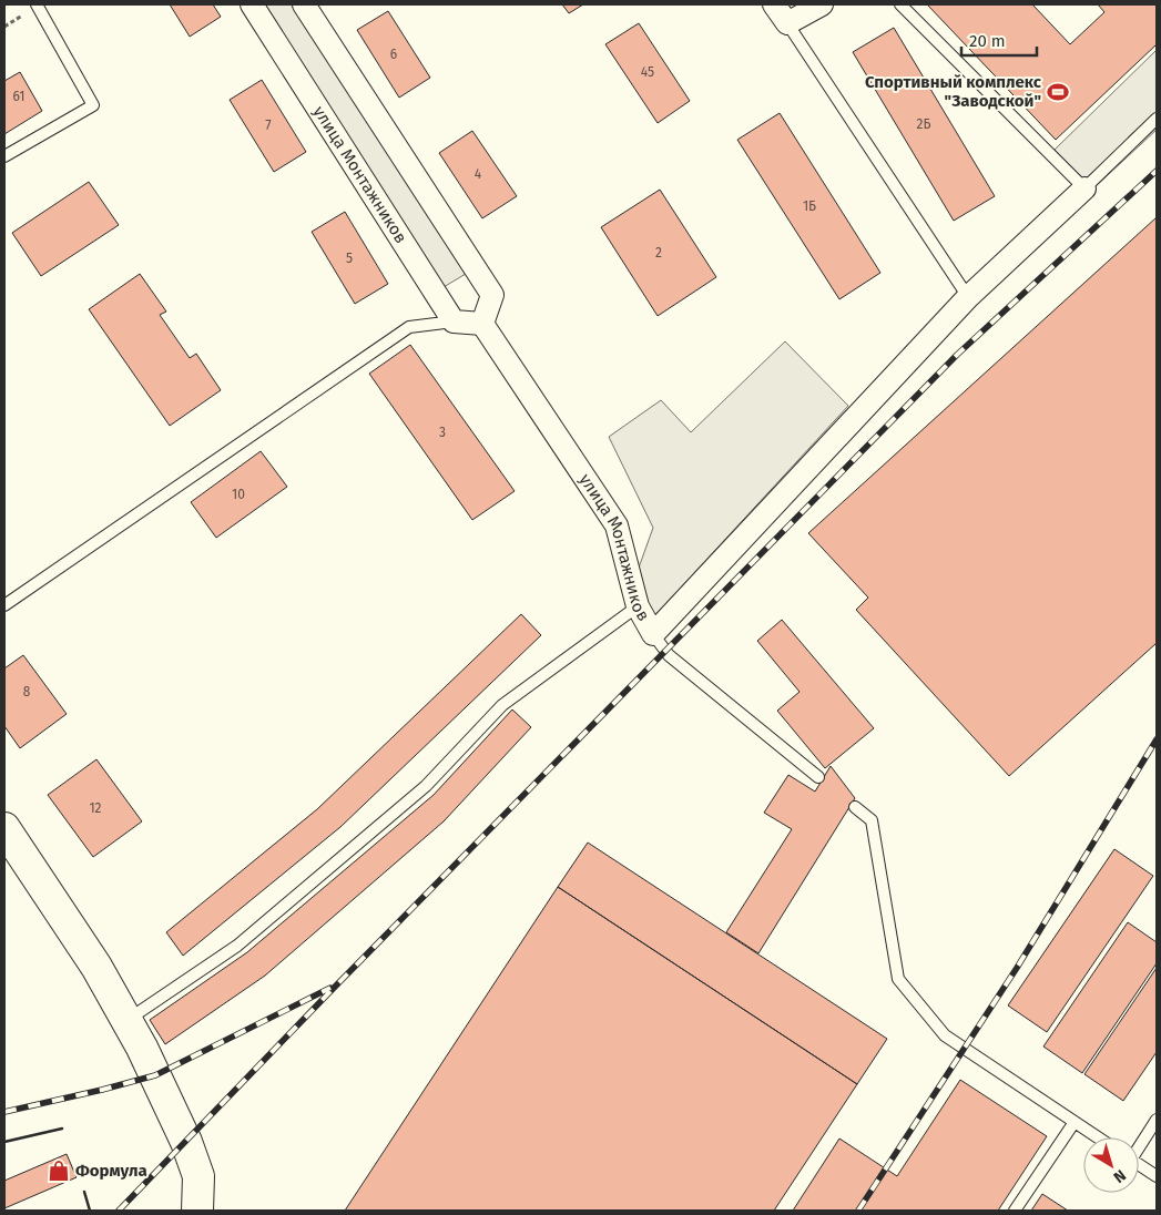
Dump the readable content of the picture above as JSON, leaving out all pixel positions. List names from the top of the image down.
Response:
{
  "streets": {
    "street": ["улица Монтажников"]
  },
  "places": {
    "sports": ["Спортивный комплекс \"Заводской\""],
    "shop": ["Формула"]
  },
  "house_numbers": [
    "6",
    "45",
    "61",
    "2Б",
    "7",
    "4",
    "1Б",
    "2",
    "5",
    "3",
    "10",
    "8",
    "12"
  ],
  "scale_bar": "20 m",
  "north": "bottom right"
}
